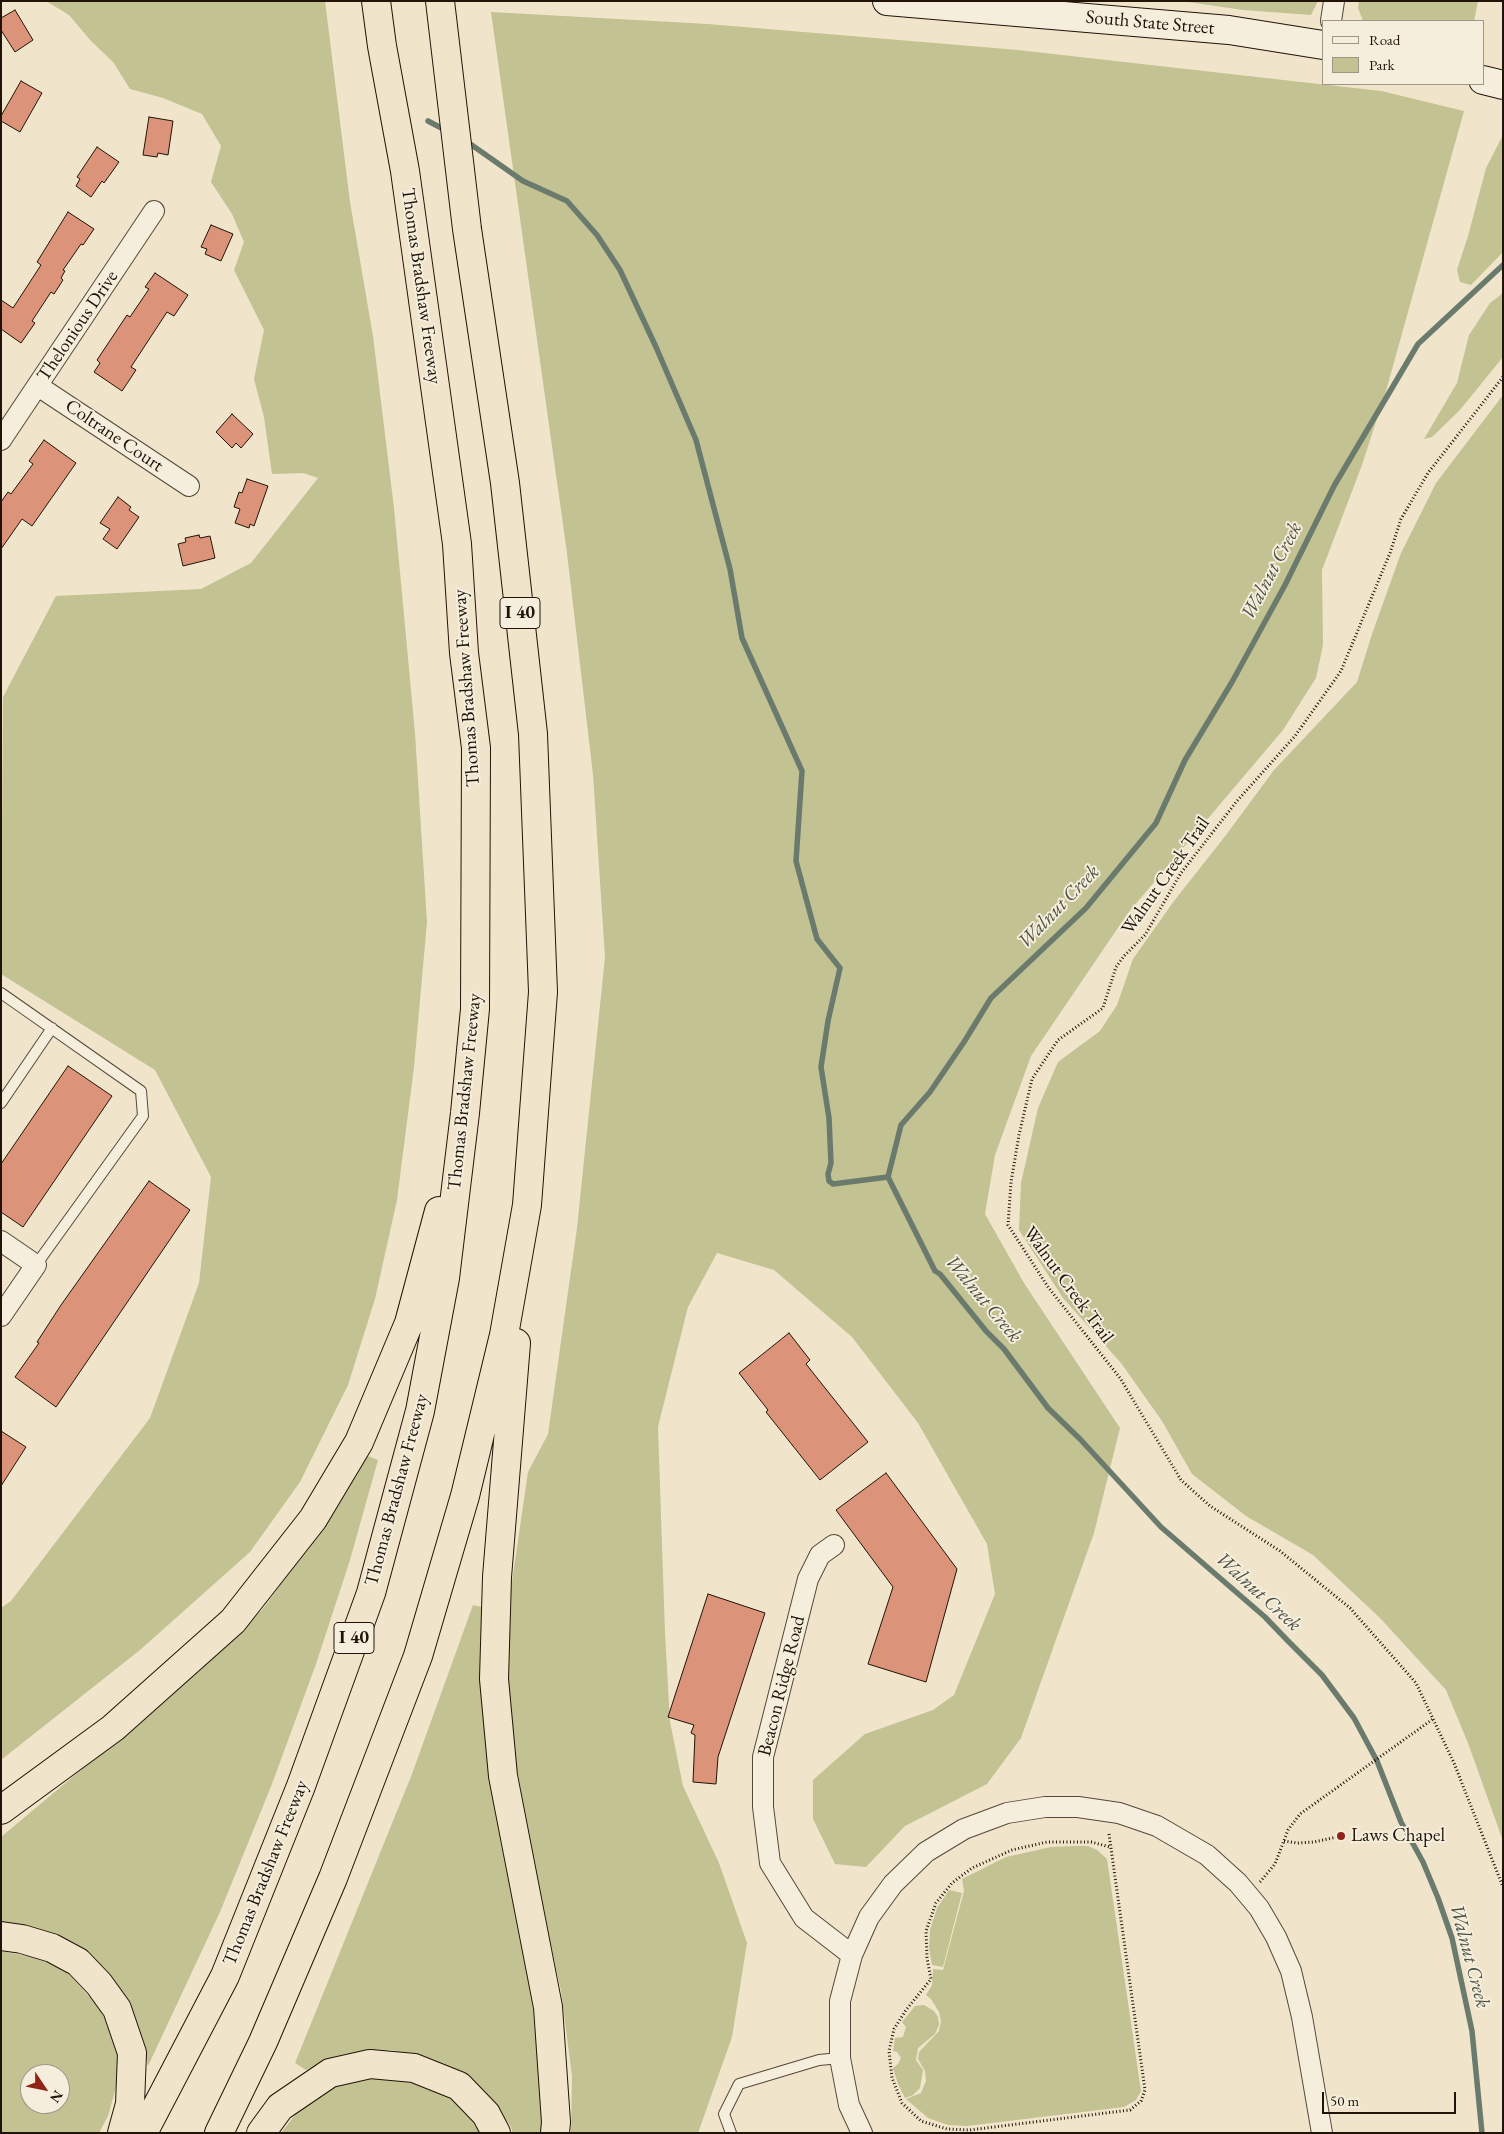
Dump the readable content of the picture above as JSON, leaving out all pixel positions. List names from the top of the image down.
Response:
{
  "streets": {
    "highway": ["Thomas Bradshaw Freeway", "I 40"],
    "street": [
      "South State Street",
      "Thelonious Drive",
      "Coltrane Court",
      "Beacon Ridge Road"
    ],
    "path": ["Walnut Creek Trail"]
  },
  "crossings": [
    ["Thelonious Drive", "Coltrane Court"]
  ],
  "water": ["Walnut Creek"],
  "places": ["Laws Chapel"],
  "legend": ["Road", "Park"],
  "scale_bar": "50 m",
  "north": "bottom right"
}
